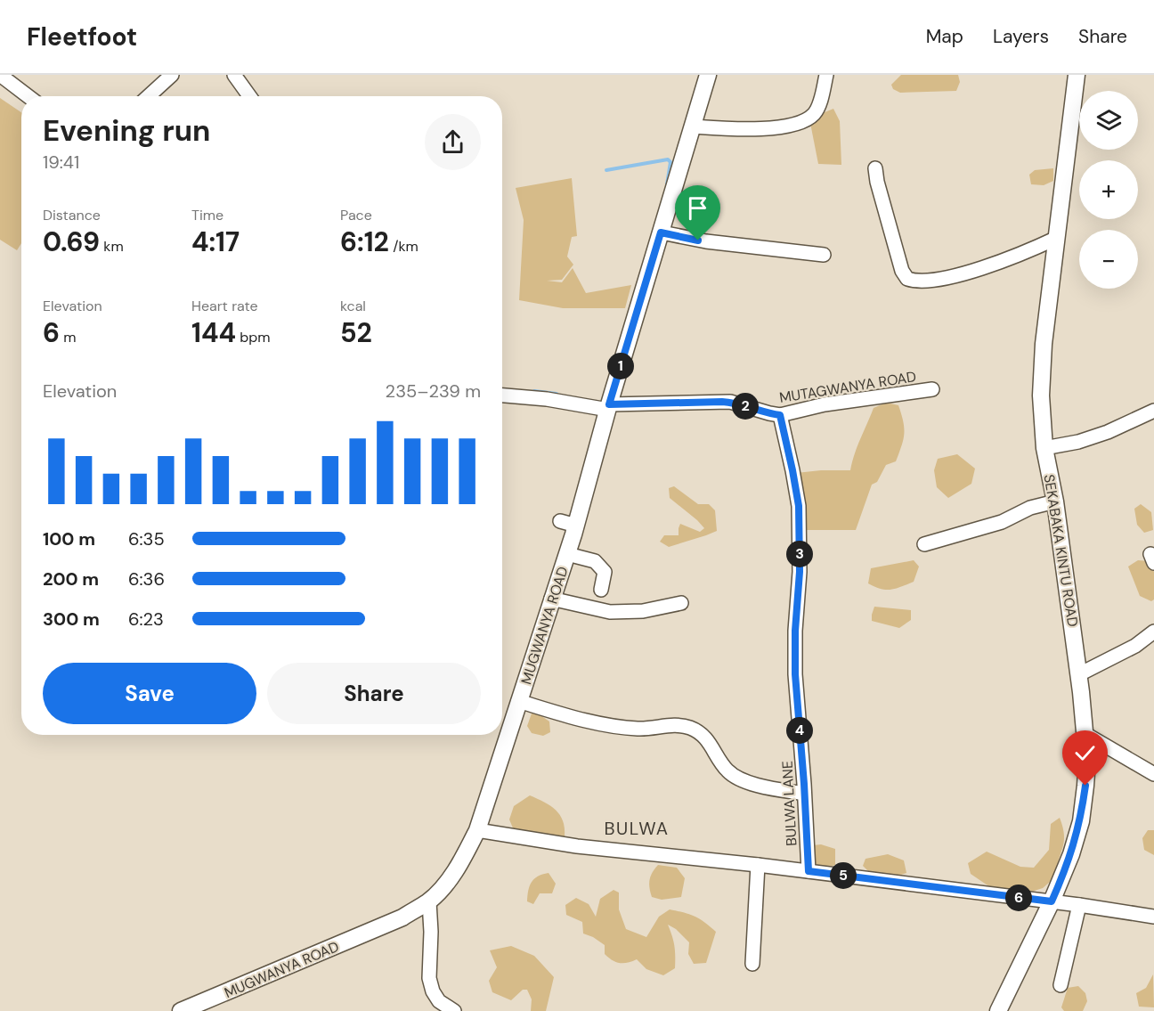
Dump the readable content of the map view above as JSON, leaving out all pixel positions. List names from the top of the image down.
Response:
{
  "streets": {
    "street": [
      "MUTAGWANYA ROAD",
      "SEKABAKA KINTU ROAD",
      "MUGWANYA ROAD",
      "BULWA LANE"
    ]
  },
  "crossings": [
    ["MUTAGWANYA ROAD", "MUGWANYA ROAD"],
    ["MUTAGWANYA ROAD", "BULWA LANE"]
  ],
  "districts": ["BULWA"],
  "page": {
    "header": "Fleetfoot",
    "nav": ["Map", "Layers", "Share"],
    "map_buttons": ["+", "−"],
    "heading": ["Evening run", "19:41"],
    "stats": [
      ["Distance", "0.69 km"],
      ["Time", "4:17"],
      ["Pace", "6:12 /km"],
      ["Elevation", "6 m"],
      ["Heart rate", "144 bpm"],
      ["kcal", "52"]
    ],
    "pins": [
      "1",
      "2",
      "3",
      "4",
      "5",
      "6"
    ],
    "chart": ["Elevation", "235–239 m"],
    "list": [
      {
        "name": "100 m",
        "note": "6:35"
      },
      {
        "name": "200 m",
        "note": "6:36"
      },
      {
        "name": "300 m",
        "note": "6:23"
      }
    ],
    "buttons": ["Save", "Share"]
  }
}
